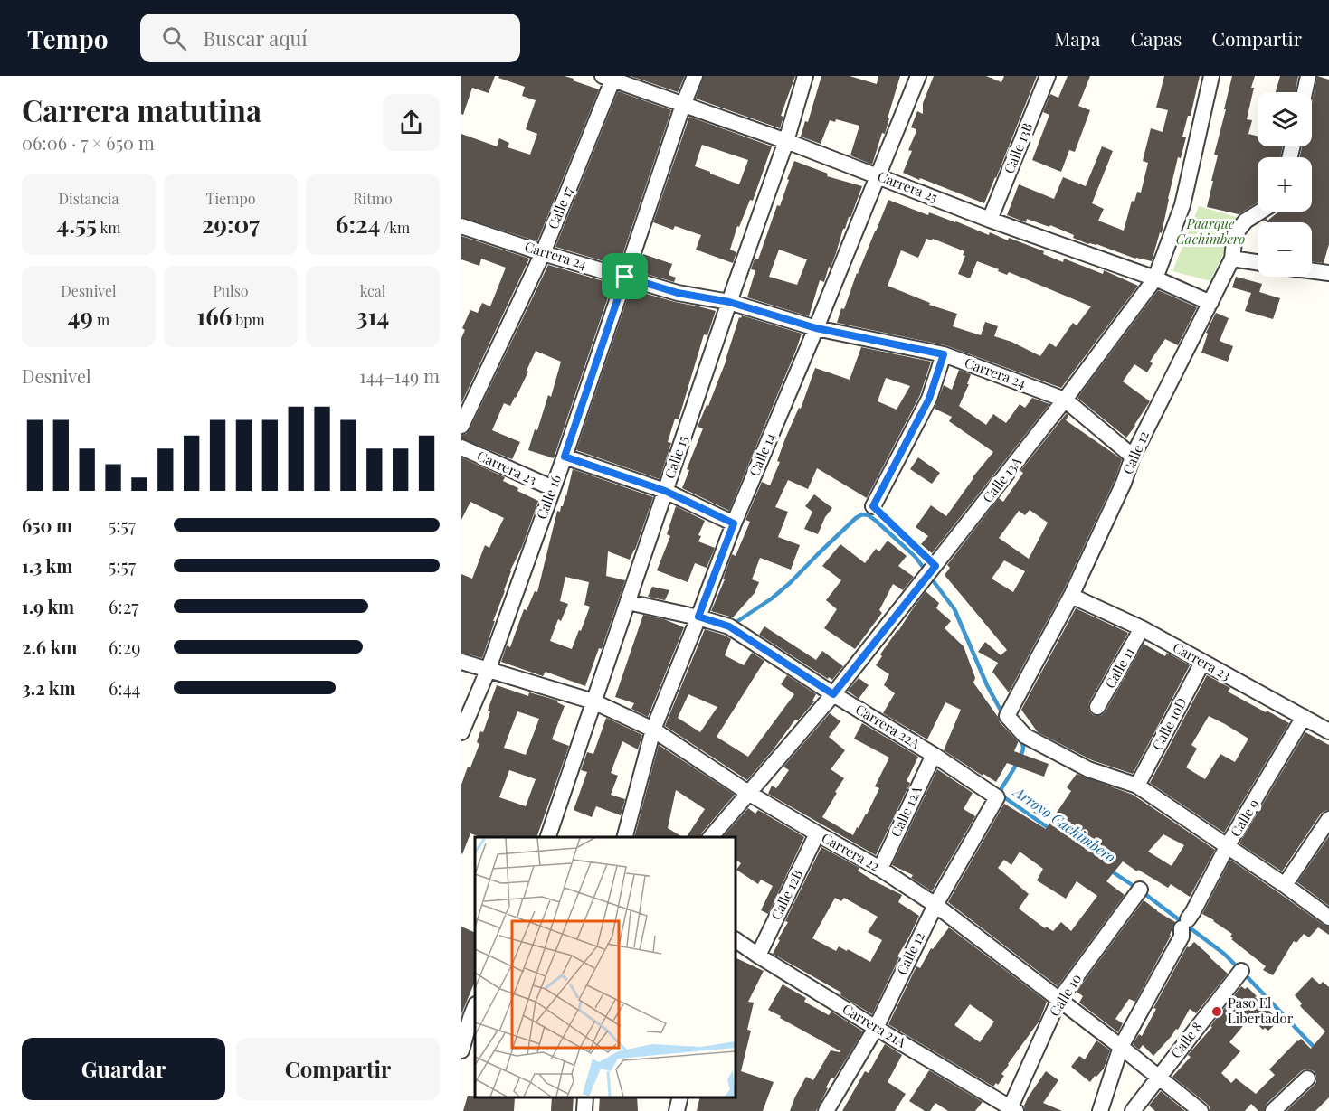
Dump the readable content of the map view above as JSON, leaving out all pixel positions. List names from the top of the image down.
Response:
{
  "streets": {
    "street": [
      "Calle 13B",
      "Carrera 25",
      "Calle 17",
      "Carrera 24",
      "Calle 12",
      "Calle 14",
      "Calle 15",
      "Carrera 23",
      "Calle 13A",
      "Calle 16",
      "Calle 11",
      "Calle 10D",
      "Carrera 22A",
      "Calle 12A",
      "Calle 9",
      "Carrera 22",
      "Calle 12B",
      "Calle 10",
      "Carrera 21A",
      "Calle 8"
    ]
  },
  "crossings": [
    ["Calle 13B", "Carrera 25"],
    ["Carrera 25", "Calle 17"],
    ["Carrera 25", "Calle 12"],
    ["Carrera 25", "Calle 14"],
    ["Carrera 25", "Calle 15"],
    ["Carrera 25", "Calle 13A"],
    ["Carrera 25", "Calle 16"],
    ["Calle 17", "Carrera 24"],
    ["Carrera 24", "Calle 12"],
    ["Carrera 24", "Calle 14"],
    ["Carrera 24", "Calle 15"],
    ["Carrera 24", "Calle 13A"],
    ["Carrera 24", "Calle 16"],
    ["Calle 12", "Carrera 23"],
    ["Calle 12", "Calle 10D"],
    ["Calle 12", "Carrera 22A"],
    ["Calle 12", "Carrera 22"],
    ["Calle 12", "Carrera 21A"],
    ["Calle 14", "Carrera 22A"],
    ["Calle 14", "Carrera 22"],
    ["Calle 15", "Carrera 22A"],
    ["Calle 15", "Carrera 22"],
    ["Carrera 23", "Calle 16"],
    ["Carrera 23", "Calle 11"],
    ["Carrera 23", "Calle 10D"],
    ["Carrera 23", "Calle 9"],
    ["Calle 13A", "Carrera 22A"],
    ["Calle 13A", "Carrera 22"],
    ["Calle 16", "Carrera 22"],
    ["Carrera 22A", "Calle 12A"],
    ["Calle 12A", "Carrera 22"],
    ["Calle 9", "Carrera 22"],
    ["Carrera 22", "Calle 12B"],
    ["Carrera 22", "Calle 10"],
    ["Carrera 22", "Calle 8"],
    ["Calle 12B", "Carrera 21A"],
    ["Calle 10", "Carrera 21A"]
  ],
  "water": ["Arroyo Cachimbero"],
  "parks": ["Paarque Cachimbero"],
  "places": ["Paso El Libertador"],
  "page": {
    "header": "Tempo",
    "search": "Buscar aquí",
    "nav": ["Mapa", "Capas", "Compartir"],
    "heading": ["Carrera matutina", "06:06 · 7 × 650 m"],
    "map_buttons": ["+", "−"],
    "stats": [
      ["Distancia", "4.55 km"],
      ["Tiempo", "29:07"],
      ["Ritmo", "6:24 /km"],
      ["Desnivel", "49 m"],
      ["Pulso", "166 bpm"],
      ["kcal", "314"]
    ],
    "chart": ["Desnivel", "144–149 m"],
    "list": [
      {
        "name": "650 m",
        "note": "5:57"
      },
      {
        "name": "1.3 km",
        "note": "5:57"
      },
      {
        "name": "1.9 km",
        "note": "6:27"
      },
      {
        "name": "2.6 km",
        "note": "6:29"
      },
      {
        "name": "3.2 km",
        "note": "6:44"
      }
    ],
    "buttons": ["Guardar", "Compartir"]
  }
}
